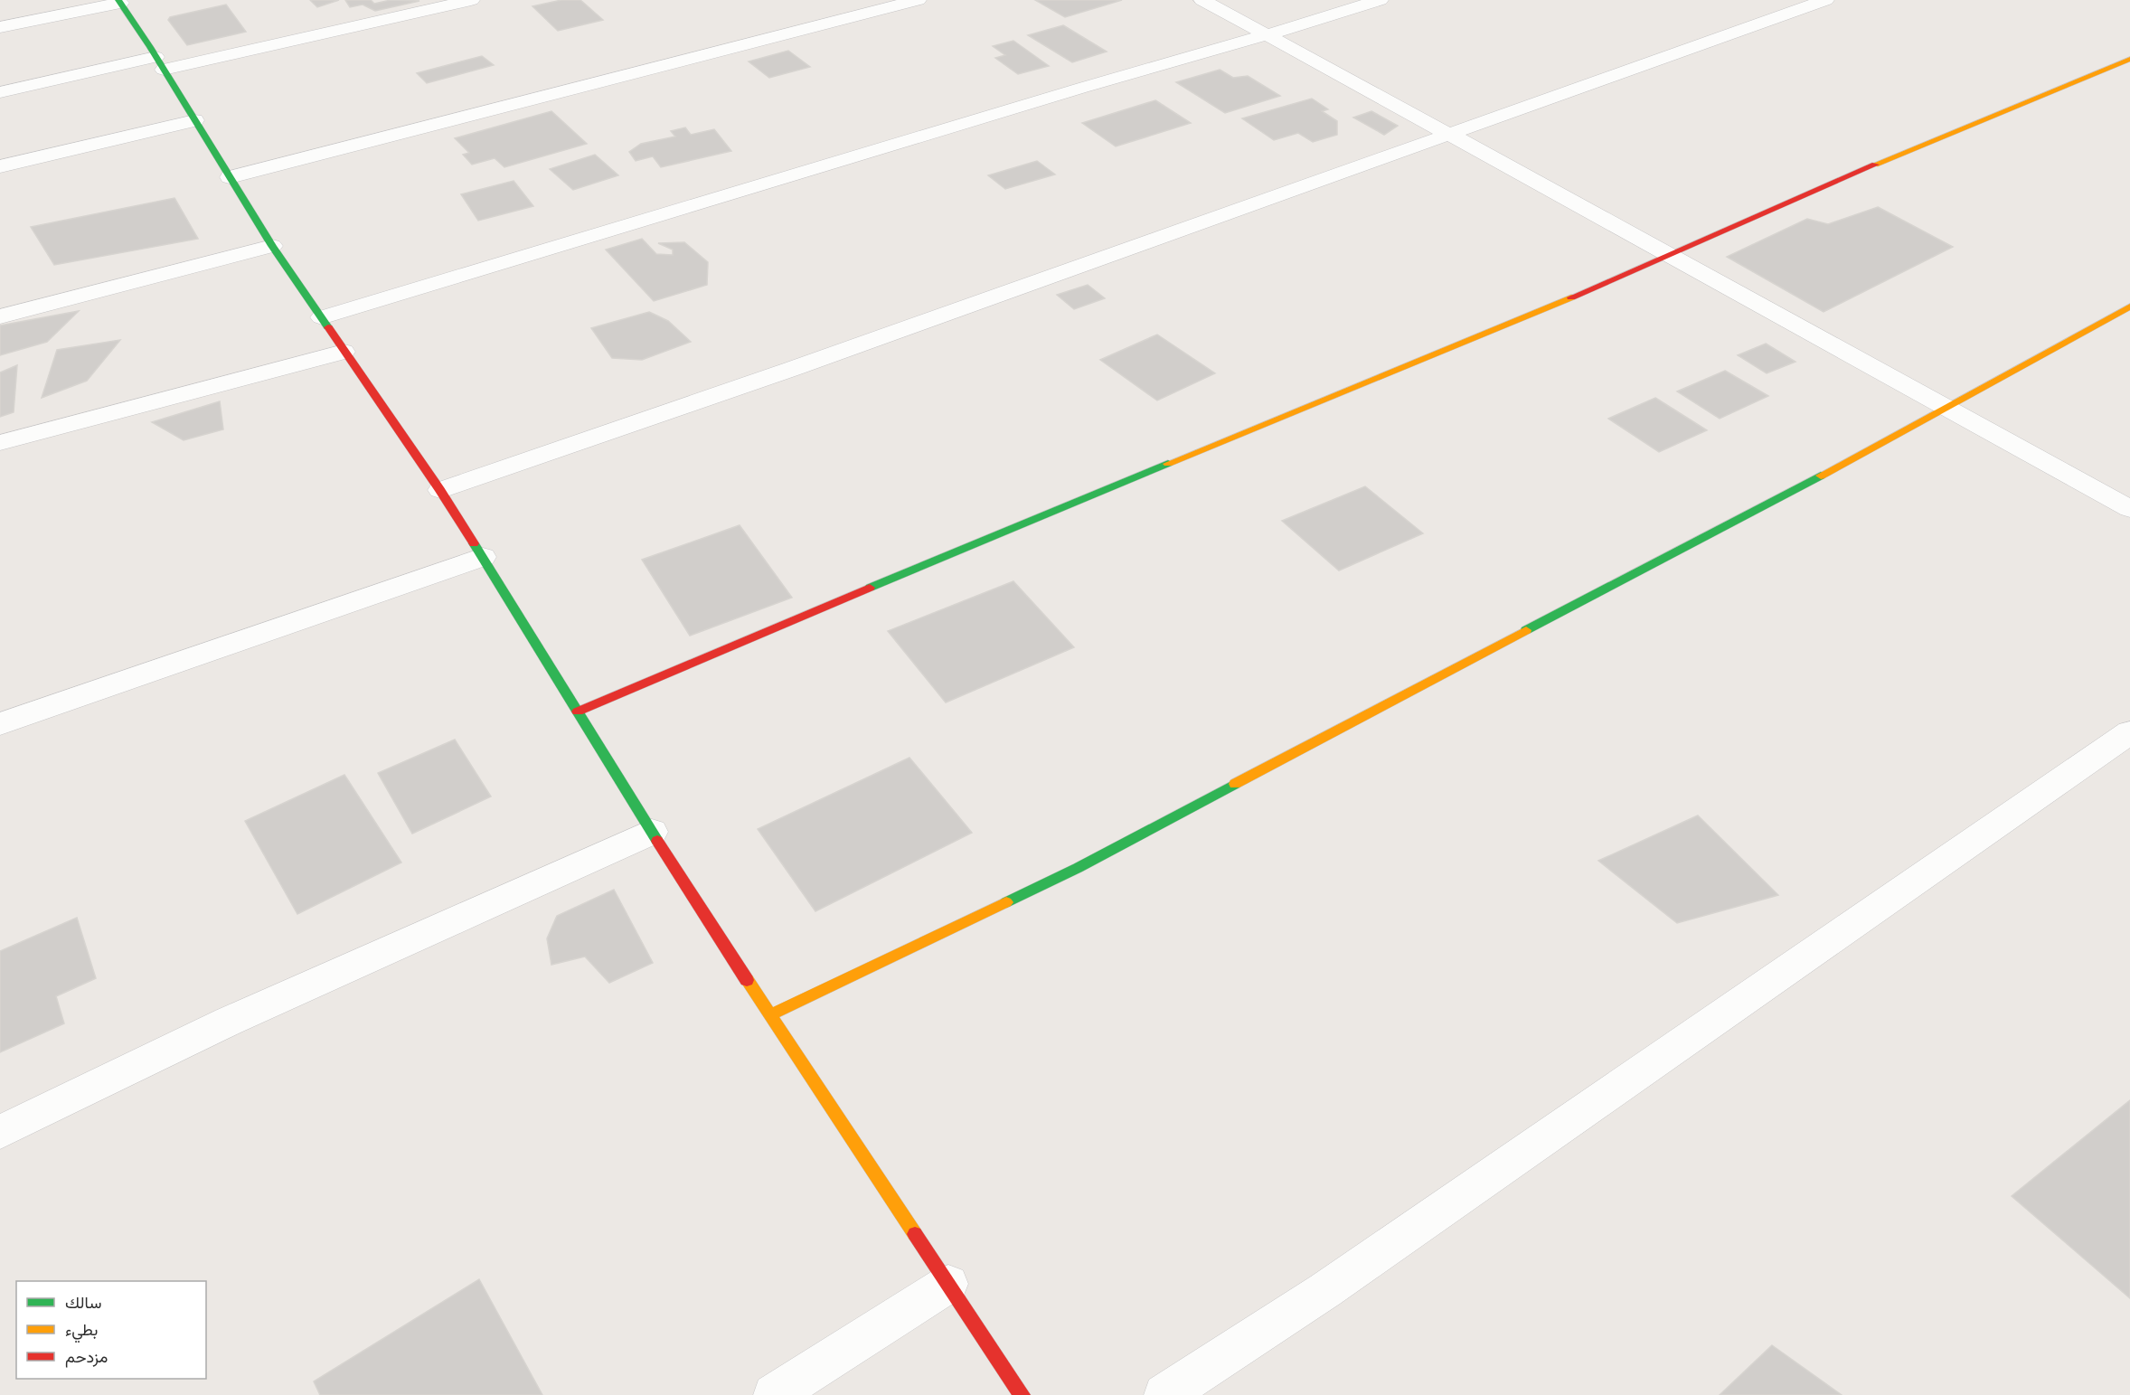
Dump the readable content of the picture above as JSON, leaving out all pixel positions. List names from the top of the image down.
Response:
{
  "legend": ["سالك", "بطيء", "مزدحم"]
}
